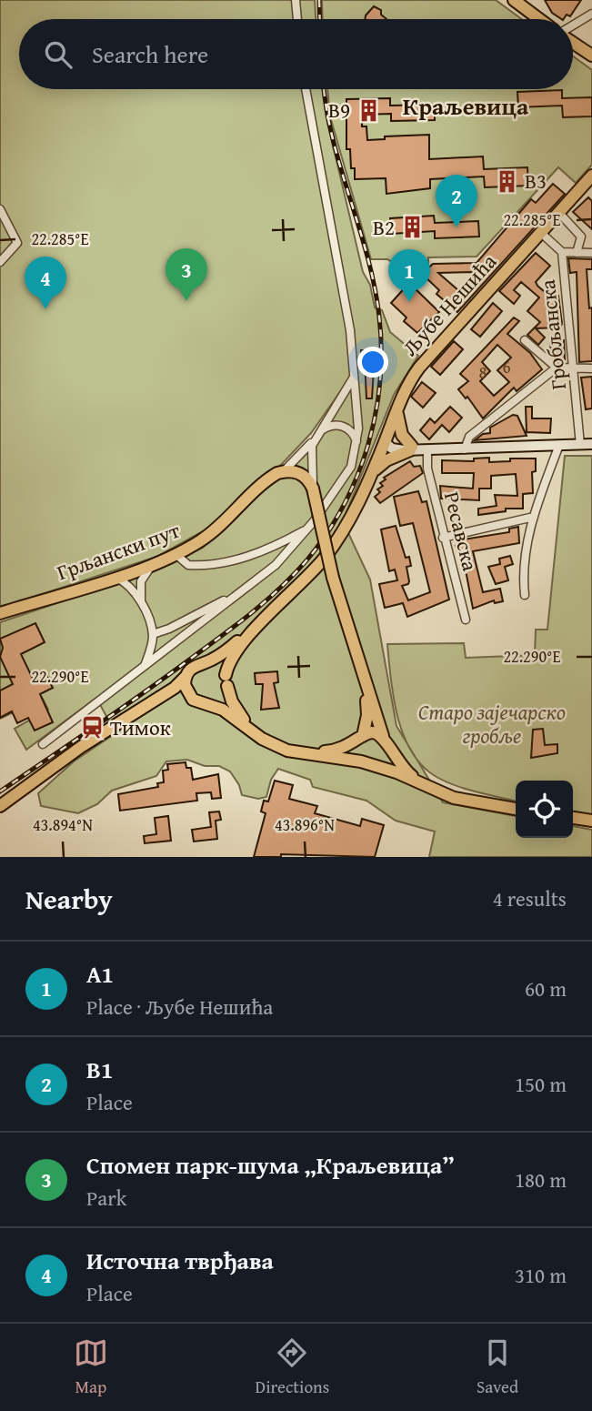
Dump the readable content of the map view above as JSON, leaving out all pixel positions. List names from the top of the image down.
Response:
{
  "streets": {
    "main road": ["Љубе Нешића", "Грљански пут"],
    "street": ["Гробљанска", "Ресавска"]
  },
  "crossings": [
    ["Љубе Нешића", "Гробљанска"]
  ],
  "districts": ["Краљевица"],
  "parks": ["Старо зајечарско гробље"],
  "places": {
    "building": ["B9", "B3", "B2"],
    "station": ["Тимок"]
  },
  "house_numbers": ["6", "8"],
  "page": {
    "search": "Search here",
    "pins": [
      "2",
      "3",
      "1",
      "4"
    ],
    "heading": ["Nearby", "4 results"],
    "list": [
      {
        "mark": "1",
        "name": "A1",
        "note": "Place · Љубе Нешића",
        "value": "60 m"
      },
      {
        "mark": "2",
        "name": "B1",
        "note": "Place",
        "value": "150 m"
      },
      {
        "mark": "3",
        "name": "Спомен парк-шума „Краљевица”",
        "note": "Park",
        "value": "180 m"
      },
      {
        "mark": "4",
        "name": "Источна тврђава",
        "note": "Place",
        "value": "310 m"
      }
    ],
    "nav": ["Map", "Directions", "Saved"]
  },
  "coordinates": [
    "22.285°E",
    "22.290°E",
    "43.894°N",
    "43.896°N"
  ]
}
